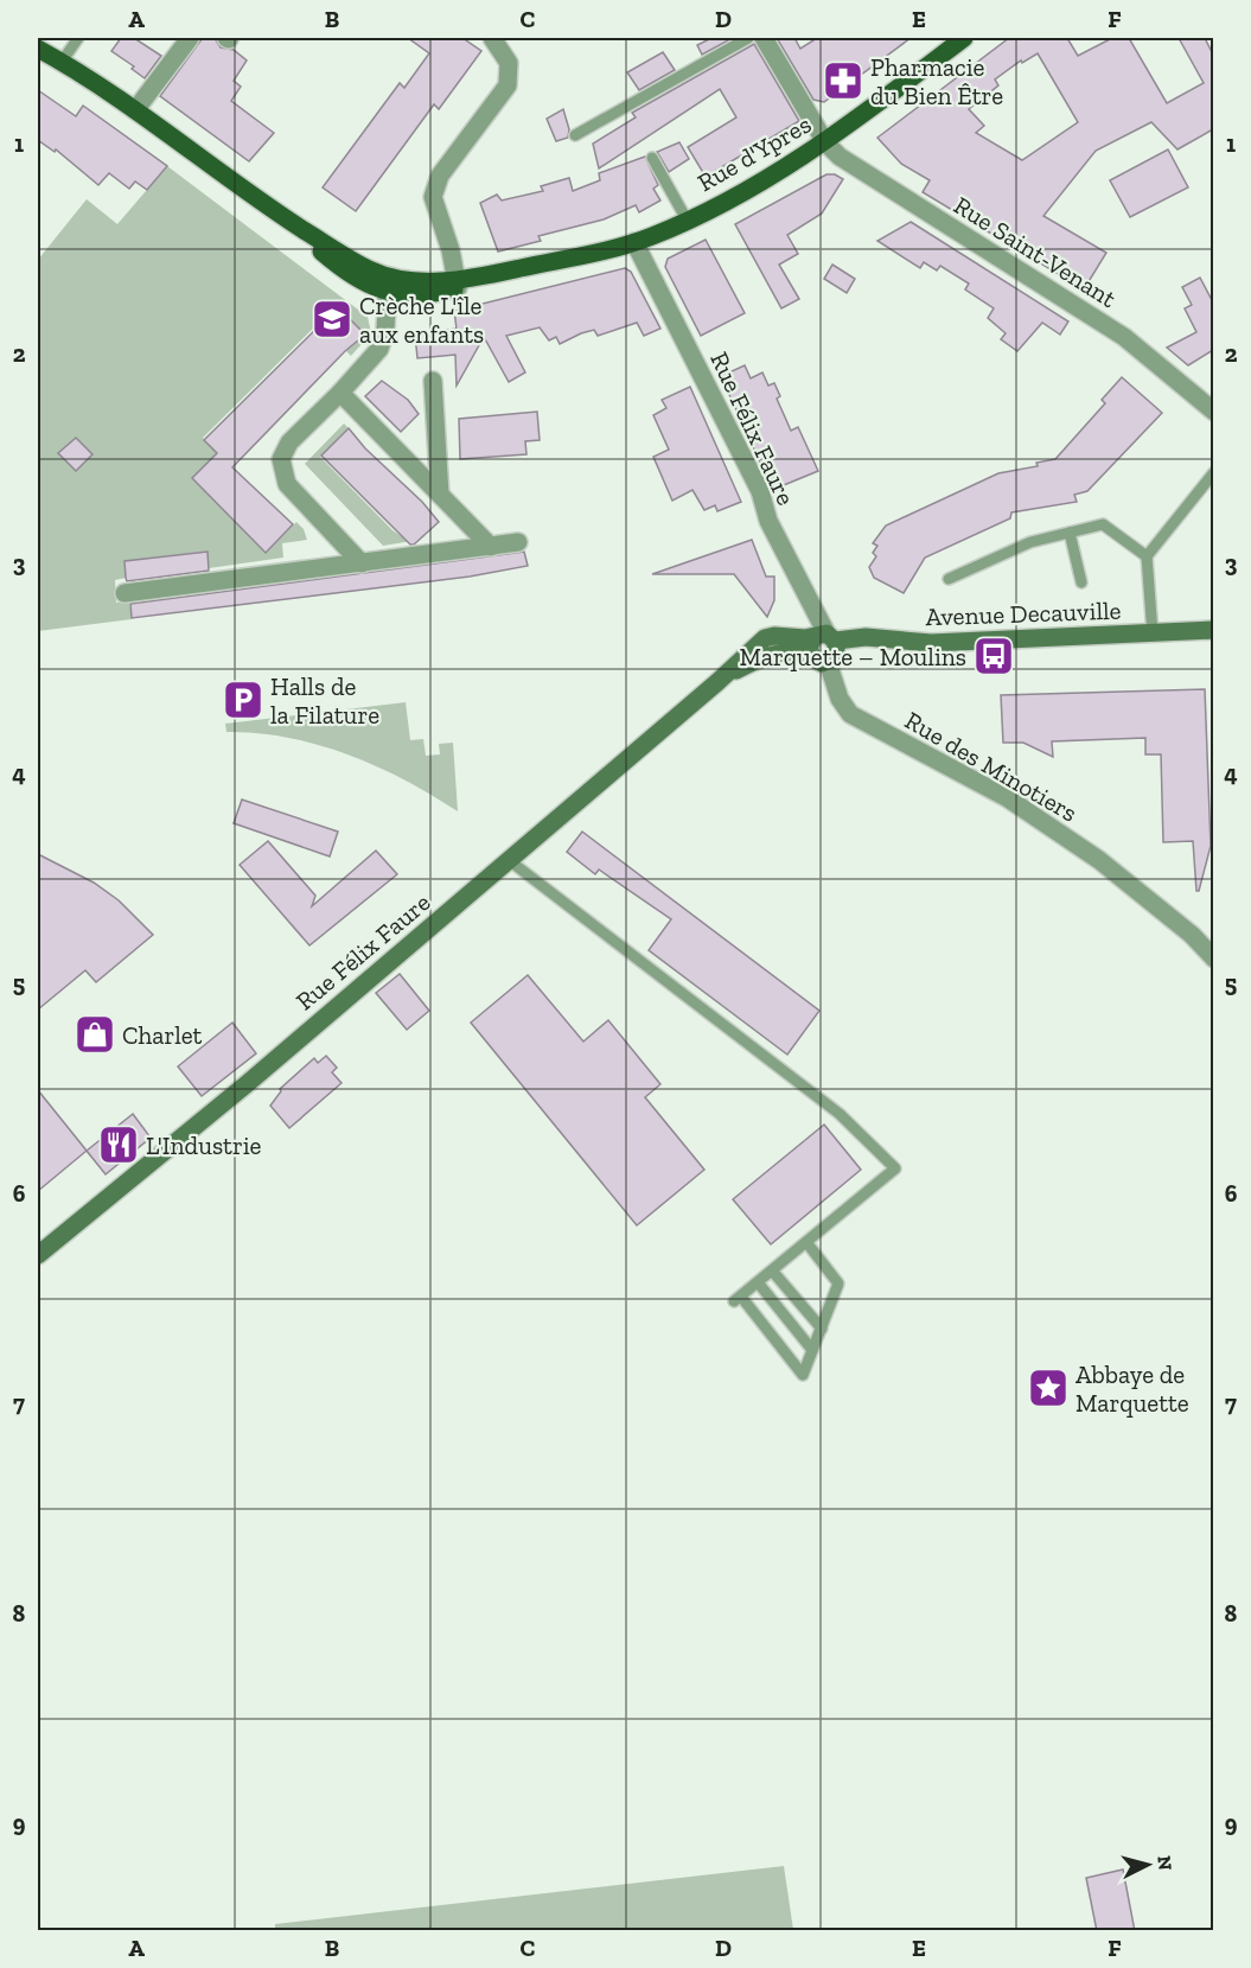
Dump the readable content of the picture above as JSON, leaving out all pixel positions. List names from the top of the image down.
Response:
{
  "streets": {
    "main road": ["Rue d'Ypres"],
    "street": [
      "Rue Saint-Venant",
      "Rue Félix Faure",
      "Avenue Decauville",
      "Rue des Minotiers"
    ]
  },
  "crossings": [
    ["Rue d'Ypres", "Rue Saint-Venant"],
    ["Rue d'Ypres", "Rue Félix Faure"],
    ["Rue Félix Faure", "Avenue Decauville"],
    ["Rue Félix Faure", "Rue des Minotiers"],
    ["Avenue Decauville", "Rue des Minotiers"]
  ],
  "places": {
    "pharmacy": ["Pharmacie du Bien Être"],
    "school or university": ["Crèche L'île aux enfants"],
    "bus stop": ["Marquette – Moulins"],
    "parking": ["Halls de la Filature"],
    "shop": ["Charlet"],
    "restaurant": ["L'Industrie"],
    "place": ["Abbaye de Marquette"]
  },
  "north": "right",
  "grid": {
    "columns": [
      "A",
      "B",
      "C",
      "D",
      "E",
      "F"
    ],
    "rows": [
      "1",
      "2",
      "3",
      "4",
      "5",
      "6",
      "7",
      "8",
      "9"
    ]
  }
}
